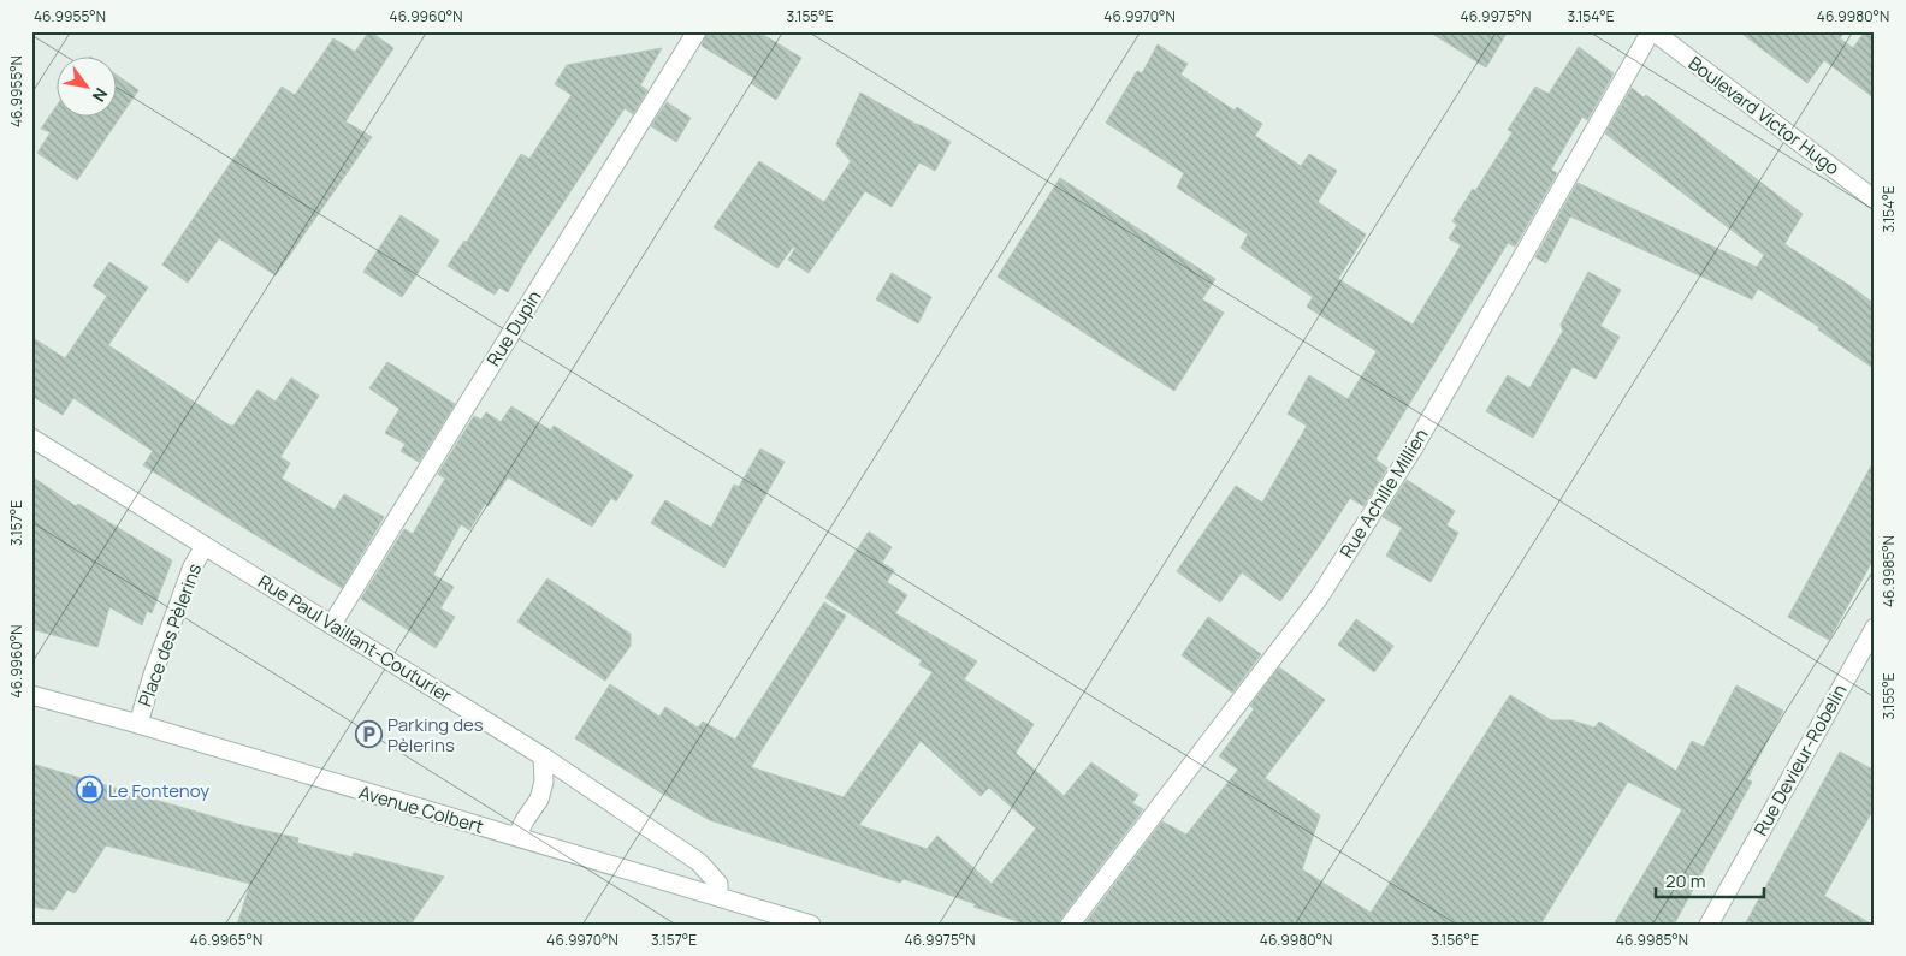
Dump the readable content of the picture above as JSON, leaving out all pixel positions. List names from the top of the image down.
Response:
{
  "streets": {
    "street": [
      "Boulevard Victor Hugo",
      "Rue Dupin",
      "Rue Achille Millien",
      "Place des Pèlerins",
      "Rue Paul Vaillant-Couturier",
      "Rue Devieur-Robelin",
      "Avenue Colbert"
    ]
  },
  "crossings": [
    ["Boulevard Victor Hugo", "Rue Achille Millien"],
    ["Rue Dupin", "Rue Paul Vaillant-Couturier"],
    ["Place des Pèlerins", "Rue Paul Vaillant-Couturier"],
    ["Place des Pèlerins", "Avenue Colbert"],
    ["Rue Paul Vaillant-Couturier", "Avenue Colbert"]
  ],
  "places": {
    "parking": ["Parking des Pèlerins"],
    "shop": ["Le Fontenoy"]
  },
  "scale_bar": "20 m",
  "north": "bottom right",
  "coordinates": [
    "46.9955°N",
    "46.9960°N",
    "3.155°E",
    "46.9970°N",
    "46.9975°N",
    "3.154°E",
    "46.9980°N",
    "3.157°E",
    "46.9985°N",
    "46.9965°N",
    "3.156°E"
  ]
}
